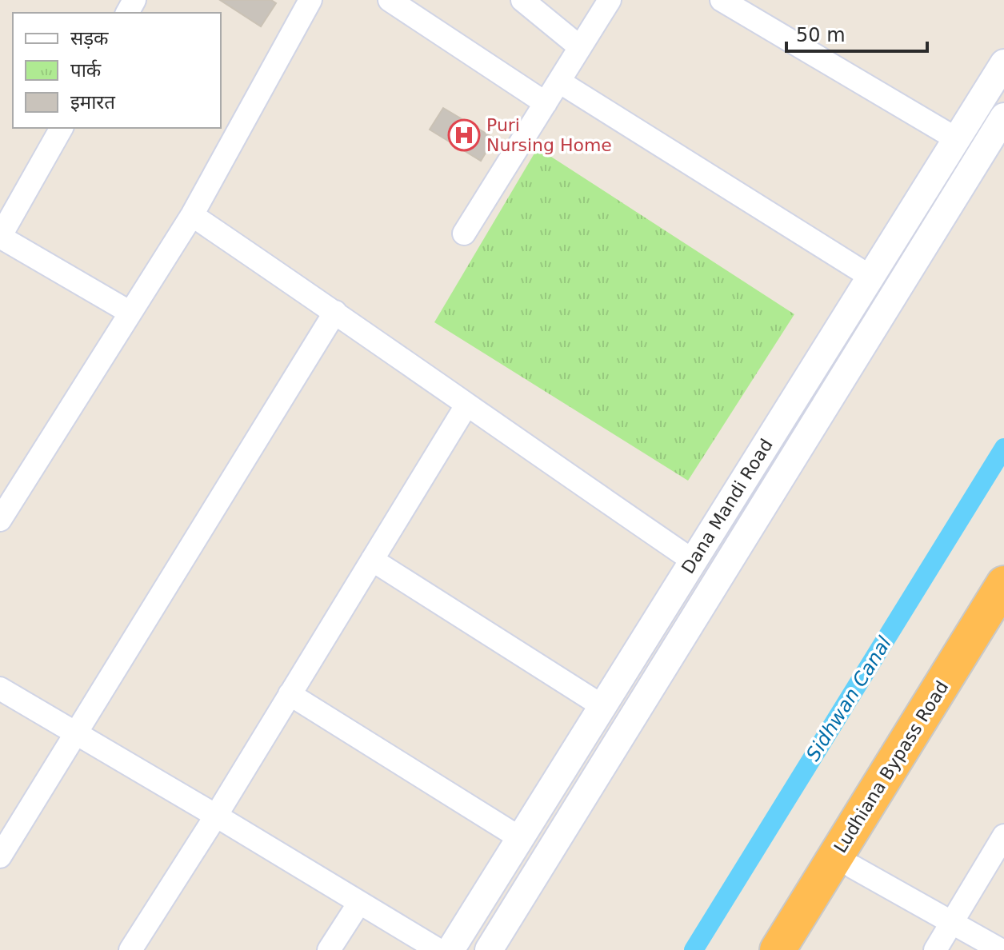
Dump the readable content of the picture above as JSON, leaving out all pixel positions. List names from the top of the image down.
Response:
{
  "streets": {
    "highway": ["Ludhiana Bypass Road"],
    "street": ["Dana Mandi Road"]
  },
  "water": ["Sidhwan Canal"],
  "places": {
    "hospital": ["Puri Nursing Home"]
  },
  "legend": ["सड़क", "पार्क", "इमारत"],
  "scale_bar": "50 m"
}
